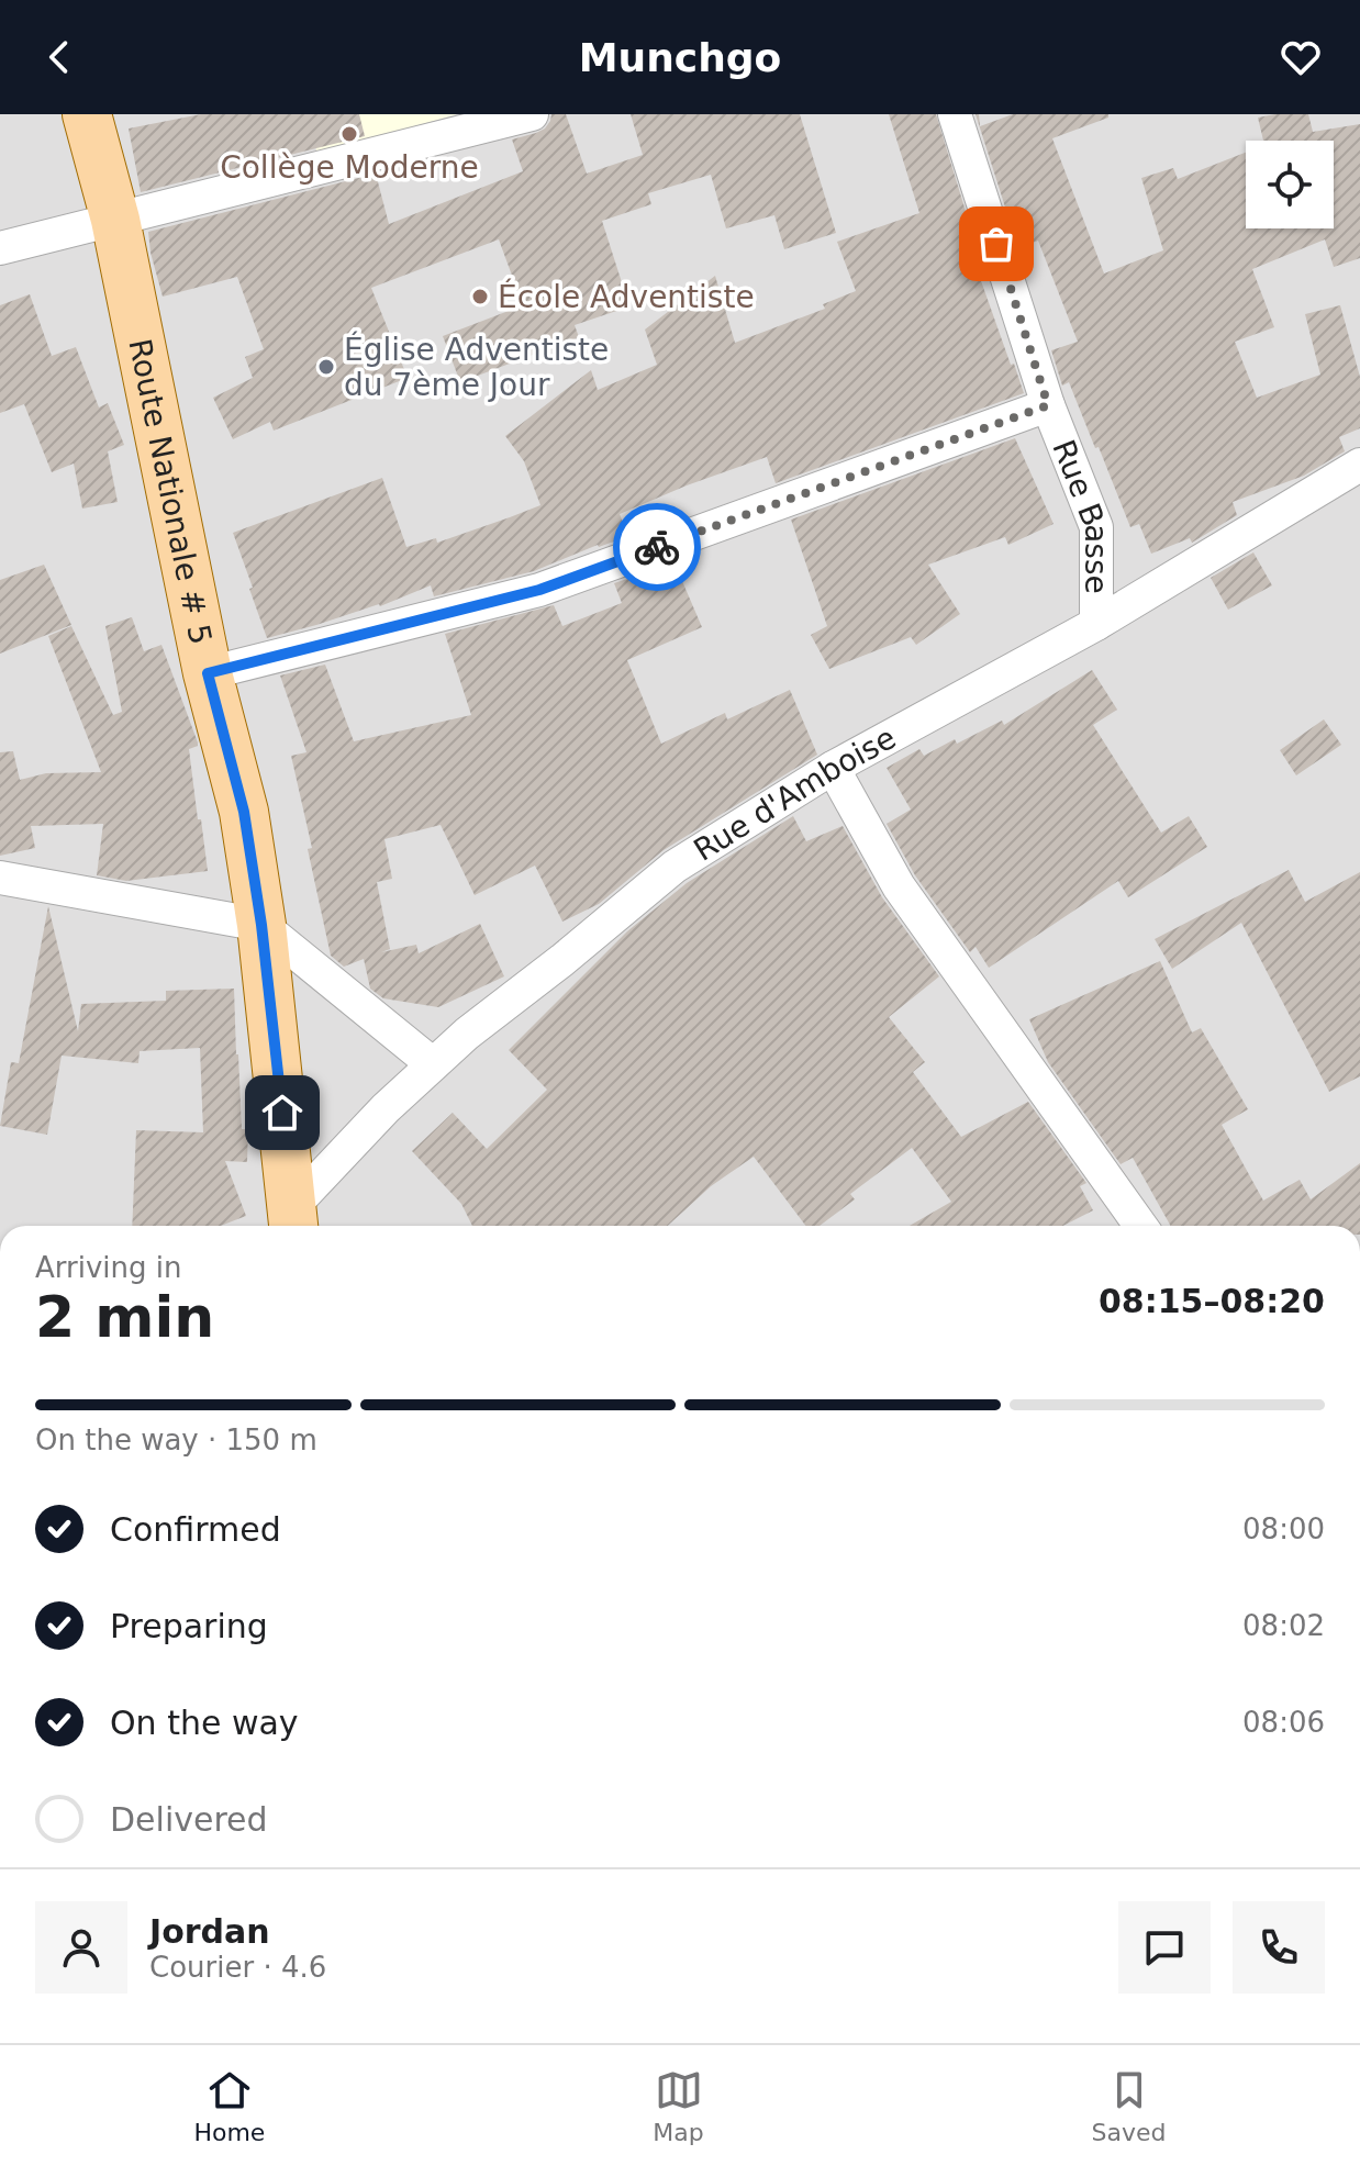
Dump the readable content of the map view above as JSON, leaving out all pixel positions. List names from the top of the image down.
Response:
{
  "streets": {
    "main road": ["Route Nationale # 5"],
    "street": ["Rue Basse", "Rue d'Amboise"]
  },
  "crossings": [
    ["Route Nationale # 5", "Rue d'Amboise"],
    ["Rue Basse", "Rue d'Amboise"]
  ],
  "places": ["Collège Moderne", "École Adventiste", "Église Adventiste du 7ème Jour"],
  "page": {
    "header": "Munchgo",
    "heading": ["2 min", "Arriving in", "08:15–08:20"],
    "panel": ["Jordan", "Courier · 4.6"],
    "bar": "On the way · 150 m",
    "list": [
      ["Confirmed", "08:00"],
      ["Preparing", "08:02"],
      ["On the way", "08:06"],
      "Delivered"
    ],
    "tabs": ["Home", "Map", "Saved"]
  }
}
